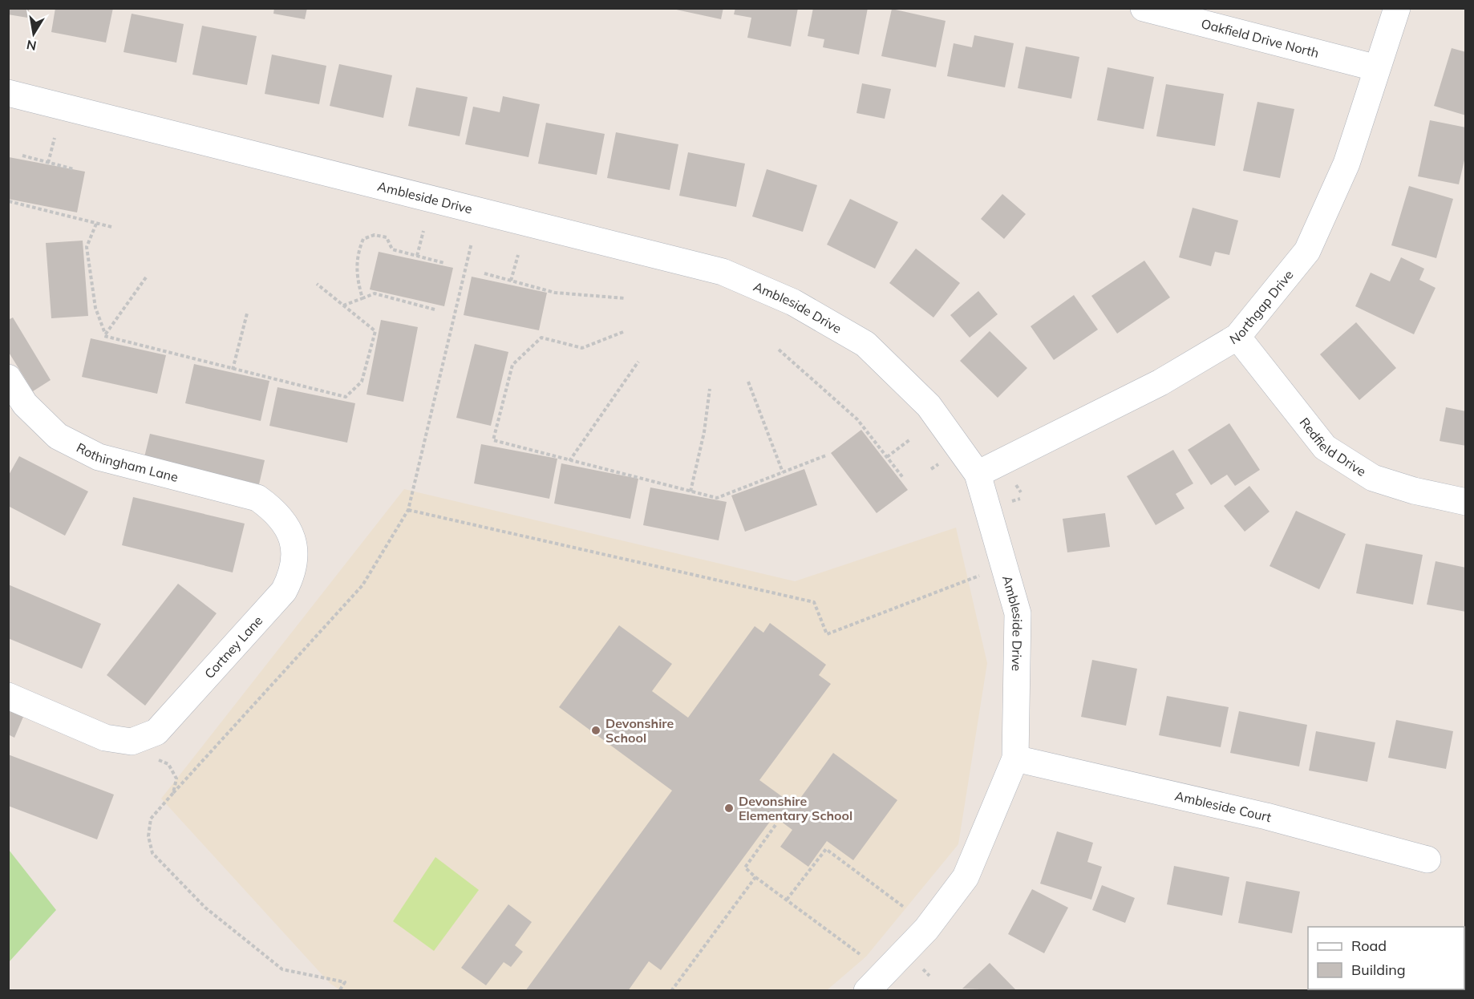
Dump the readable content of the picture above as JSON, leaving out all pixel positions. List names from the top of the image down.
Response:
{
  "streets": {
    "street": [
      "Oakfield Drive North",
      "Ambleside Drive",
      "Northgap Drive",
      "Redfield Drive",
      "Rothingham Lane",
      "Cortney Lane",
      "Ambleside Court"
    ]
  },
  "crossings": [
    ["Oakfield Drive North", "Northgap Drive"],
    ["Ambleside Drive", "Northgap Drive"],
    ["Ambleside Drive", "Ambleside Court"],
    ["Northgap Drive", "Redfield Drive"],
    ["Rothingham Lane", "Cortney Lane"]
  ],
  "places": ["Devonshire School", "Devonshire Elementary School"],
  "legend": ["Road", "Building"],
  "north": "bottom"
}
